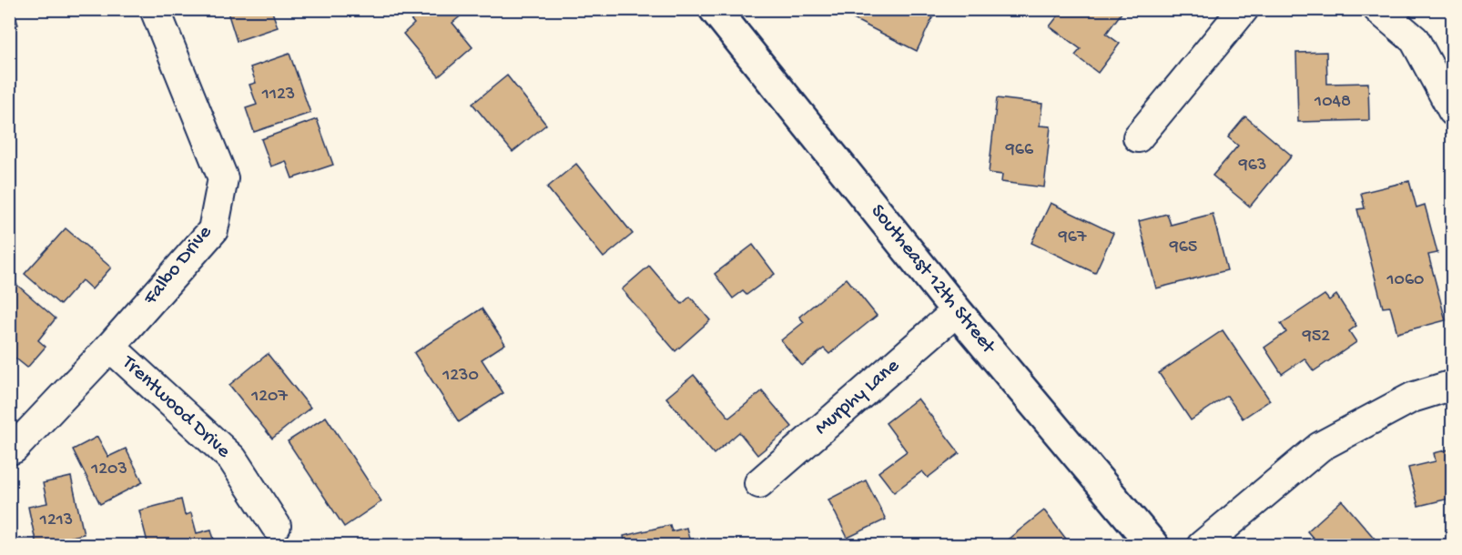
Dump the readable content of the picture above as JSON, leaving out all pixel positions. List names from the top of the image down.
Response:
{
  "streets": {
    "main road": ["Southeast 12th Street"],
    "street": ["Falbo Drive", "Murphy Lane", "Trentwood Drive"]
  },
  "crossings": [
    ["Falbo Drive", "Trentwood Drive"],
    ["Southeast 12th Street", "Murphy Lane"]
  ],
  "house_numbers": [
    "1123",
    "1048",
    "966",
    "963",
    "967",
    "965",
    "1060",
    "952",
    "1230",
    "1207",
    "1203",
    "1213"
  ]
}
